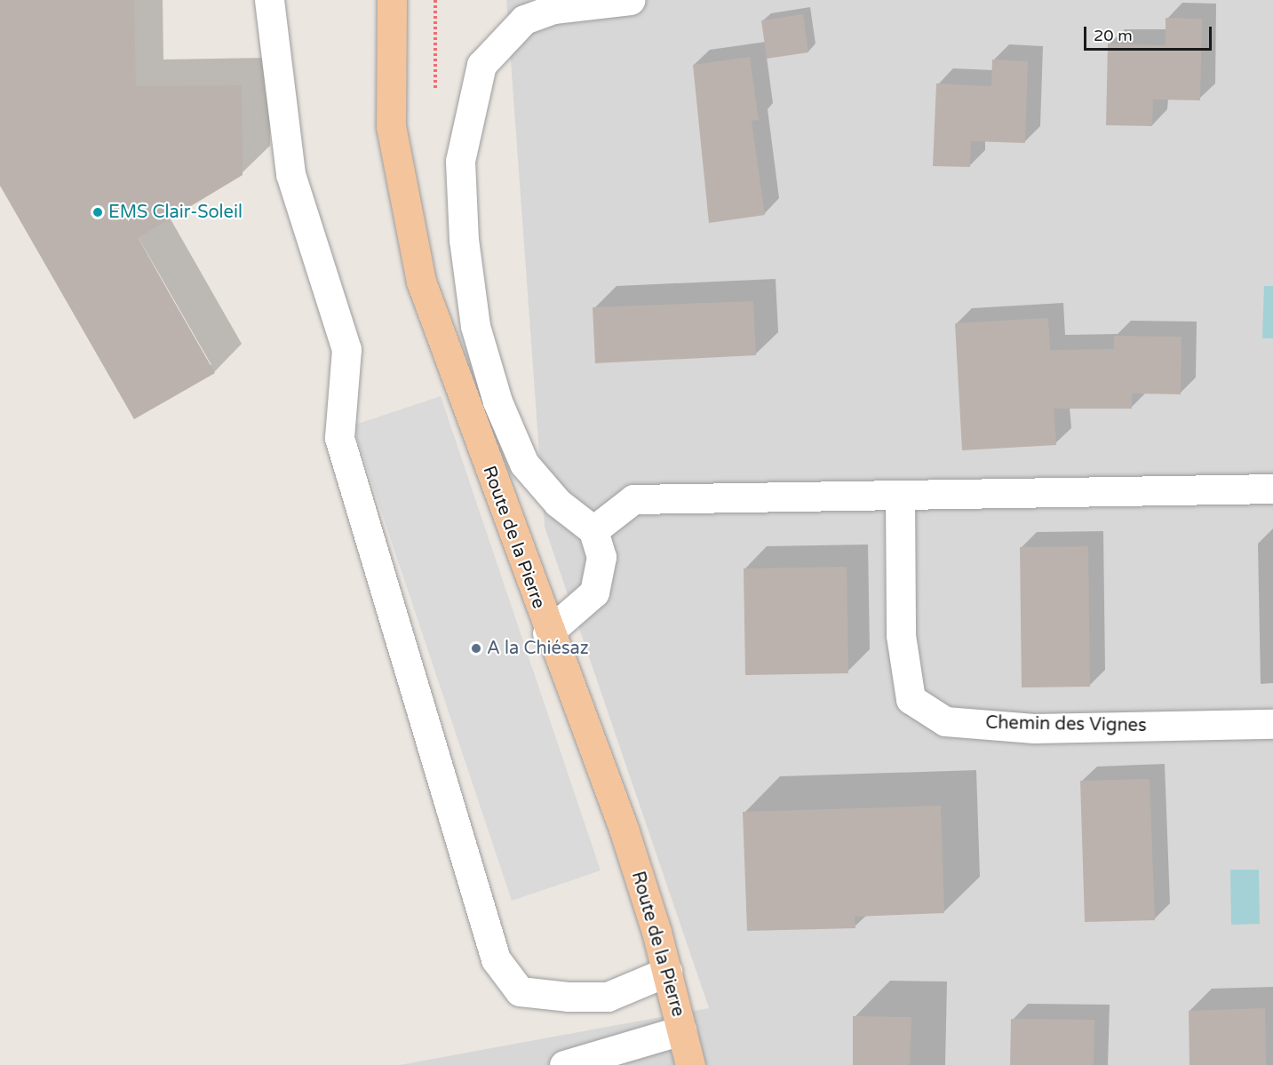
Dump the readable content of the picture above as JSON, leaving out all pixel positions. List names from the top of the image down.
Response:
{
  "streets": {
    "main road": ["Route de la Pierre"],
    "street": ["Chemin des Vignes"]
  },
  "places": ["EMS Clair-Soleil", "A la Chiésaz"],
  "scale_bar": "20 m"
}
